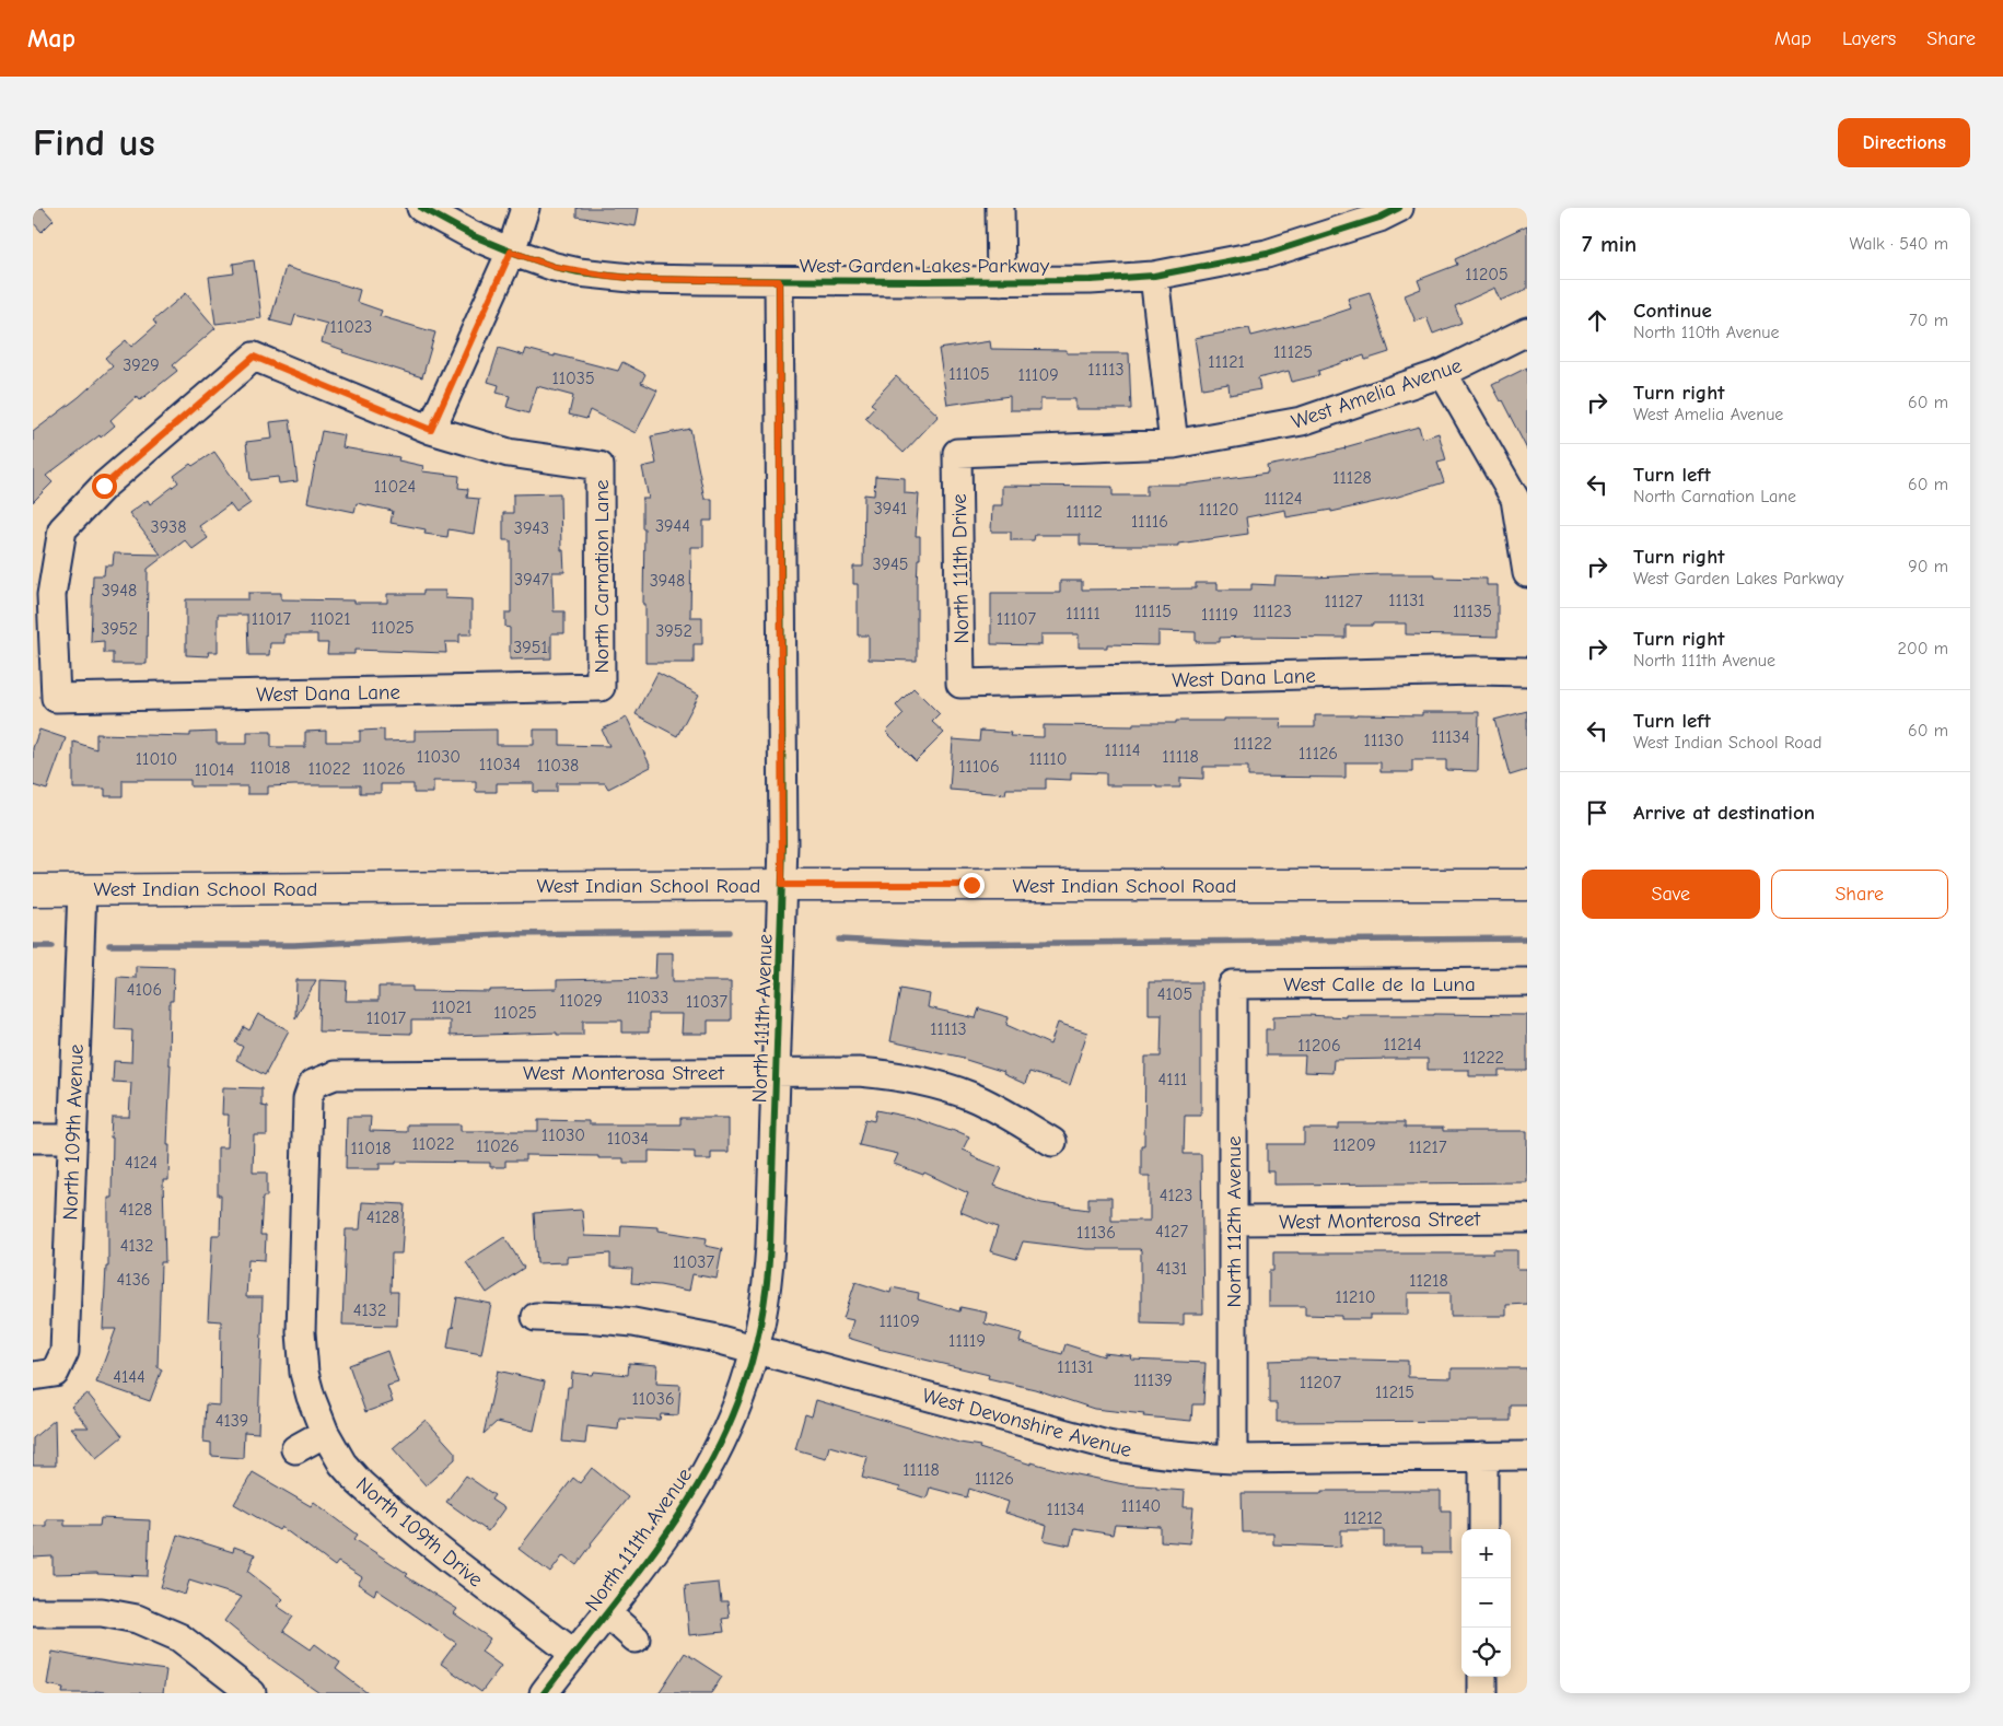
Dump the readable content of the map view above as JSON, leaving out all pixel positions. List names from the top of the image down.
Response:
{
  "streets": {
    "main road": ["West Indian School Road"],
    "street": [
      "West Garden Lakes Parkway",
      "West Amelia Avenue",
      "North 111th Drive",
      "North Carnation Lane",
      "West Dana Lane",
      "West Calle de la Luna",
      "North 111th Avenue",
      "West Monterosa Street",
      "North 109th Avenue",
      "North 112th Avenue",
      "West Devonshire Avenue",
      "North 109th Drive"
    ]
  },
  "crossings": [
    ["West Garden Lakes Parkway", "North 111th Avenue"],
    ["West Amelia Avenue", "North 111th Drive"],
    ["North 111th Drive", "West Dana Lane"],
    ["North Carnation Lane", "West Dana Lane"],
    ["West Indian School Road", "North 111th Avenue"],
    ["West Indian School Road", "North 109th Avenue"],
    ["West Calle de la Luna", "North 112th Avenue"],
    ["North 111th Avenue", "West Monterosa Street"],
    ["North 111th Avenue", "West Devonshire Avenue"],
    ["North 111th Avenue", "North 109th Drive"],
    ["West Monterosa Street", "North 112th Avenue"],
    ["West Monterosa Street", "North 109th Drive"],
    ["North 112th Avenue", "West Devonshire Avenue"]
  ],
  "house_numbers": [
    "11205",
    "11023",
    "11125",
    "11121",
    "3929",
    "11113",
    "11105",
    "11109",
    "11035",
    "11128",
    "11024",
    "11124",
    "3941",
    "11120",
    "11112",
    "11116",
    "3944",
    "3938",
    "3943",
    "3945",
    "3947",
    "3948",
    "3948",
    "11131",
    "11127",
    "11115",
    "11123",
    "11135",
    "11111",
    "11119",
    "11017",
    "11021",
    "11107",
    "11025",
    "3952",
    "3952",
    "3951",
    "11134",
    "11130",
    "11122",
    "11114",
    "11126",
    "11030",
    "11118",
    "11010",
    "11110",
    "11034",
    "11038",
    "11106",
    "11018",
    "11022",
    "11026",
    "11014",
    "4106",
    "4105",
    "11033",
    "11029",
    "11037",
    "11021",
    "11025",
    "11017",
    "11113",
    "11214",
    "11206",
    "11222",
    "4111",
    "11030",
    "11034",
    "11022",
    "11209",
    "11026",
    "11217",
    "11018",
    "4124",
    "4123",
    "4128",
    "4128",
    "4127",
    "11136",
    "4132",
    "11037",
    "4131",
    "4136",
    "11218",
    "11210",
    "4132",
    "11109",
    "11119",
    "11131",
    "4144",
    "11139",
    "11207",
    "11215",
    "11036",
    "4139",
    "11118",
    "11126",
    "11140",
    "11134",
    "11212"
  ],
  "page": {
    "header": "Map",
    "nav": ["Map", "Layers", "Share"],
    "buttons": [
      "Directions",
      ["Save", "Share"]
    ],
    "title": "Find us",
    "heading": ["7 min", "Walk · 540 m"],
    "list": [
      ["Continue", "North 110th Avenue", "70 m"],
      ["Turn right", "West Amelia Avenue", "60 m"],
      ["Turn left", "North Carnation Lane", "60 m"],
      ["Turn right", "West Garden Lakes Parkway", "90 m"],
      ["Turn right", "North 111th Avenue", "200 m"],
      ["Turn left", "West Indian School Road", "60 m"],
      "Arrive at destination"
    ],
    "map_buttons": ["+", "−"]
  }
}
